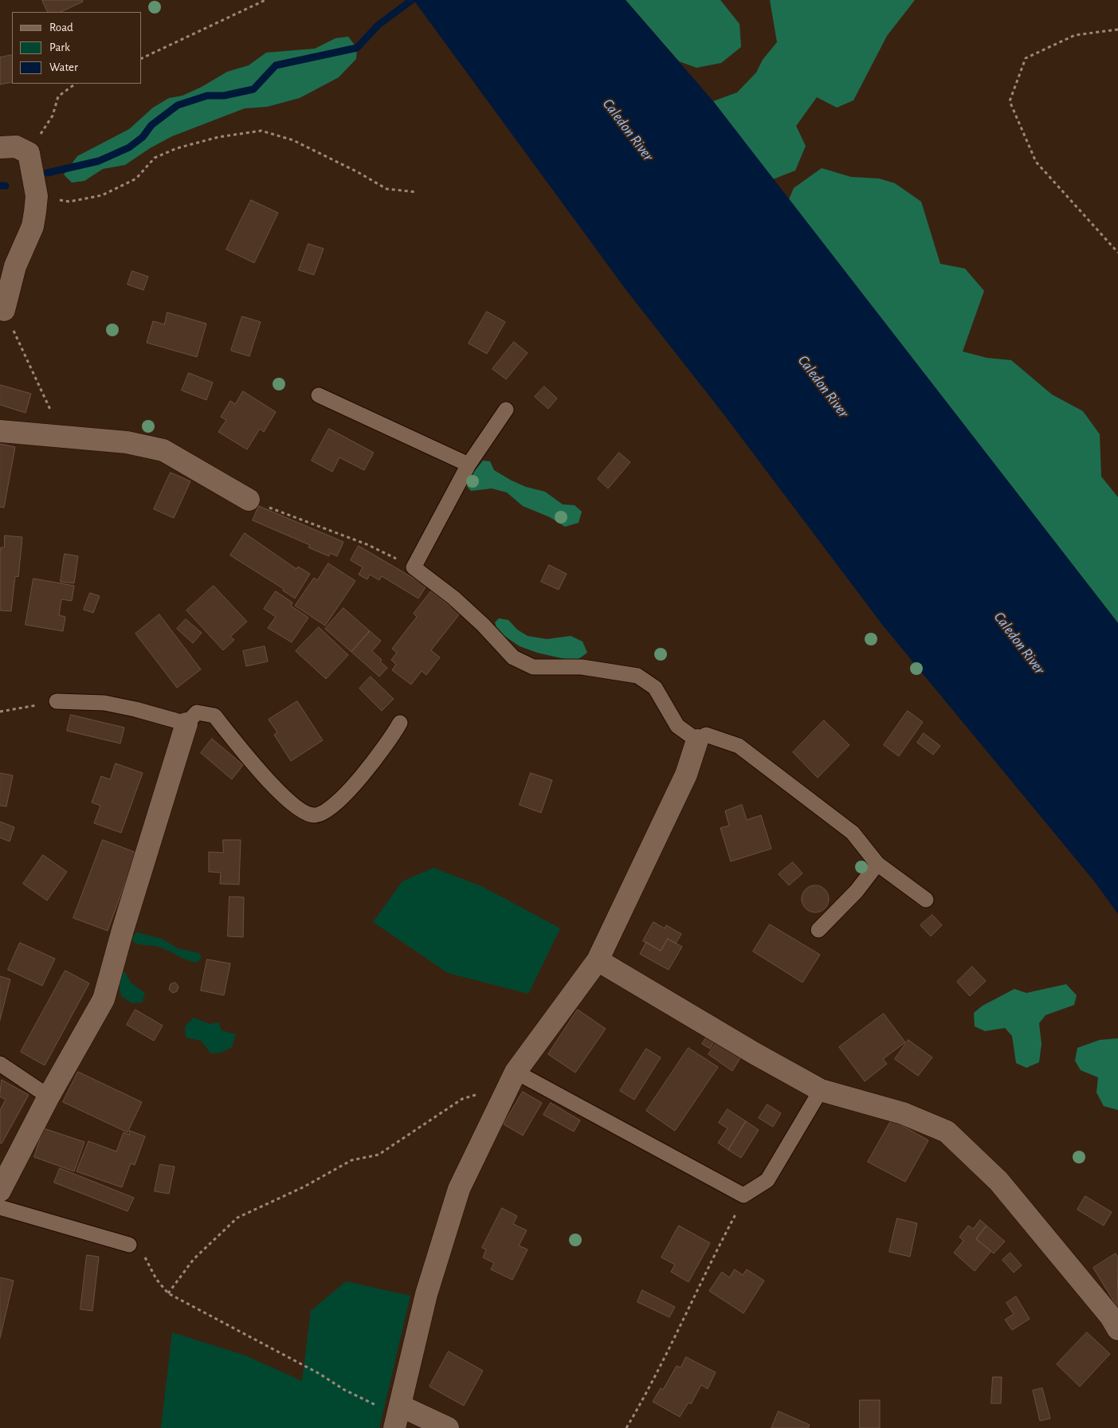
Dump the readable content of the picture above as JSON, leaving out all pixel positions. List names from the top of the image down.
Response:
{
  "water": ["Caledon River"],
  "legend": ["Road", "Park", "Water"]
}
